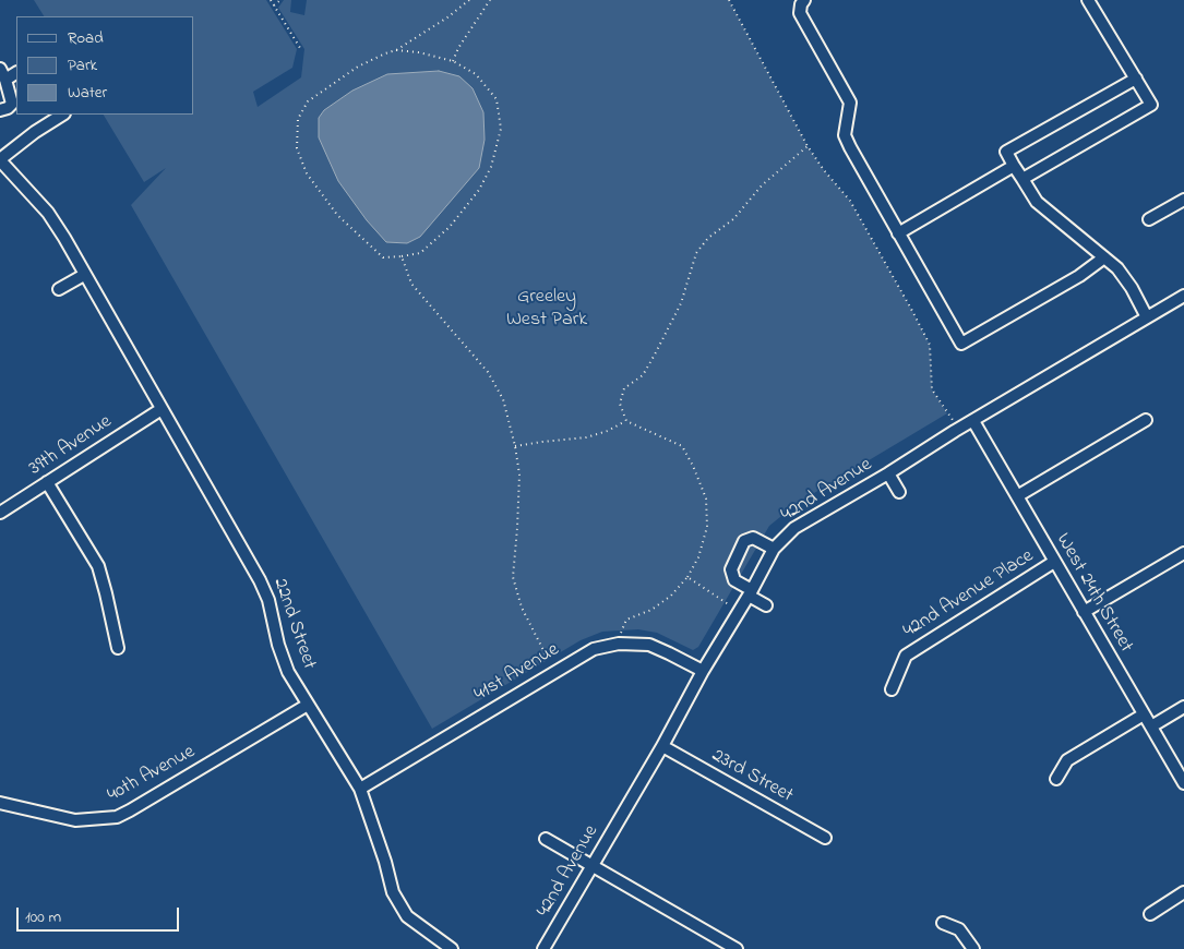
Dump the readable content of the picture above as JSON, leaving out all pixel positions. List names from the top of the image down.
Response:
{
  "streets": {
    "street": [
      "39th Avenue",
      "42nd Avenue",
      "West 24th Street",
      "42nd Avenue Place",
      "22nd Street",
      "41st Avenue",
      "40th Avenue",
      "23rd Street"
    ]
  },
  "crossings": [
    ["39th Avenue", "22nd Street"],
    ["42nd Avenue", "West 24th Street"],
    ["42nd Avenue", "41st Avenue"],
    ["42nd Avenue", "23rd Street"],
    ["West 24th Street", "42nd Avenue Place"],
    ["22nd Street", "41st Avenue"],
    ["22nd Street", "40th Avenue"]
  ],
  "parks": ["Greeley West Park"],
  "legend": ["Road", "Park", "Water"],
  "scale_bar": "100 m"
}
